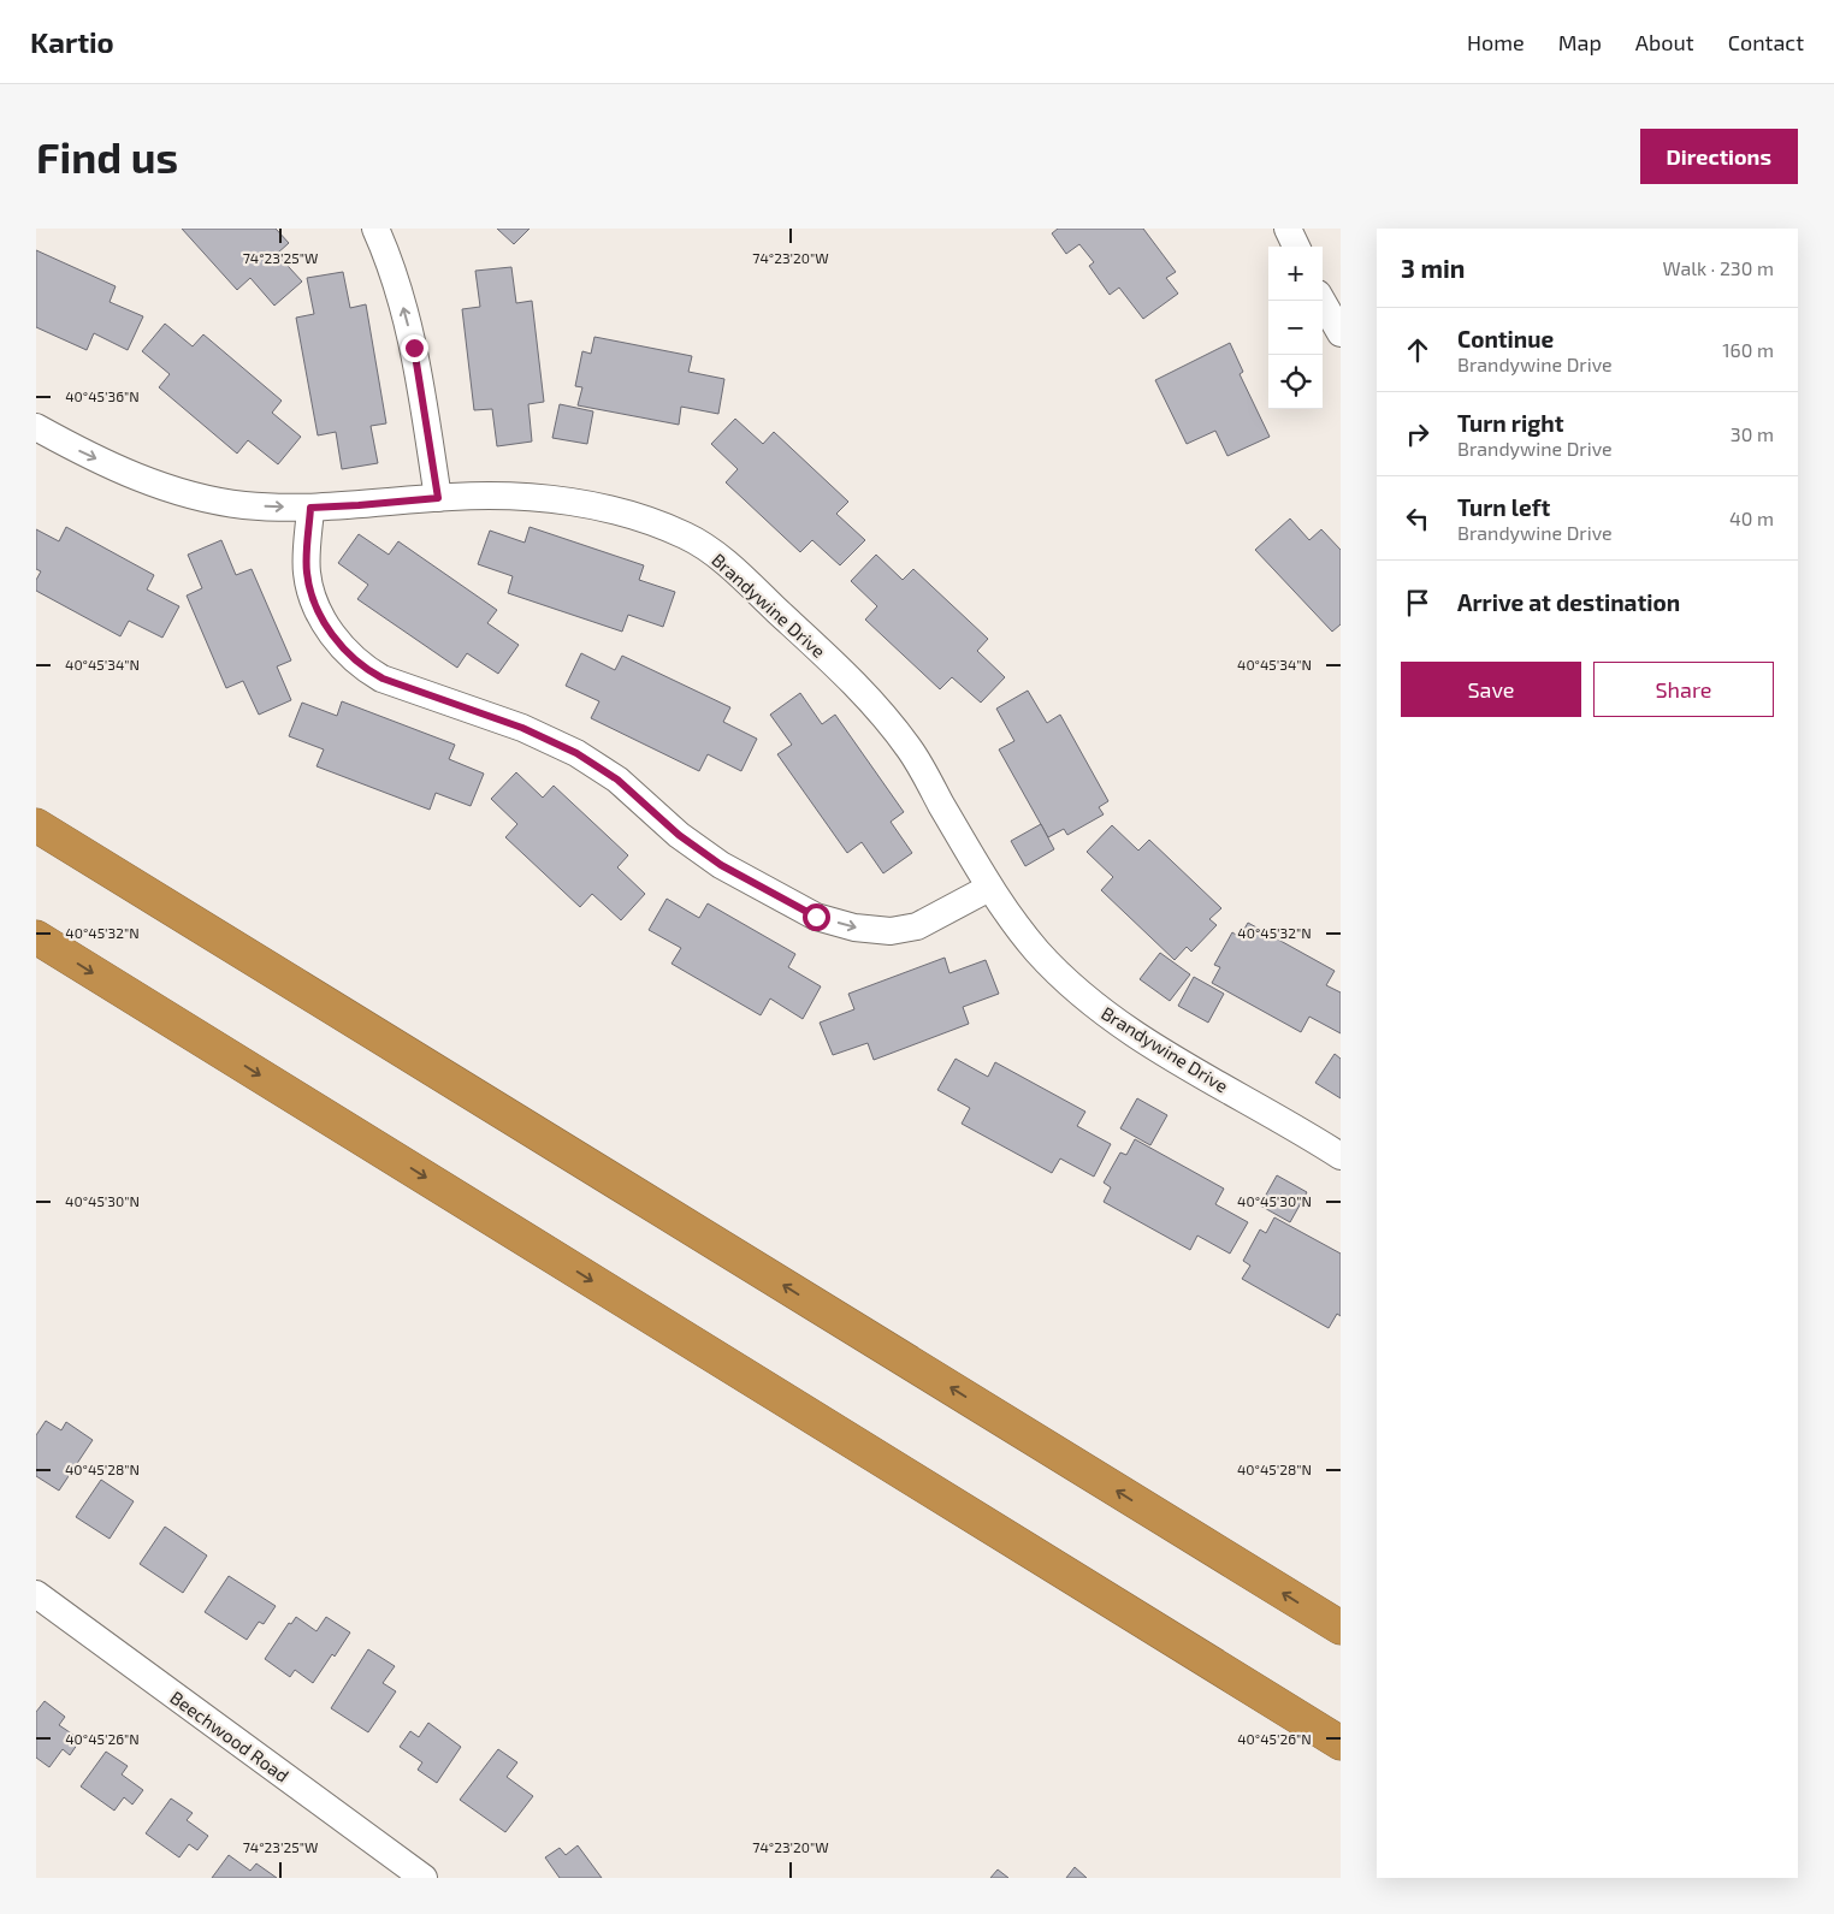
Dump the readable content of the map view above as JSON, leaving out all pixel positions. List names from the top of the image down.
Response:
{
  "streets": {
    "street": ["Brandywine Drive", "Beechwood Road"]
  },
  "page": {
    "header": "Kartio",
    "nav": [
      "Home",
      "Map",
      "About",
      "Contact"
    ],
    "buttons": [
      "Directions",
      ["Save", "Share"]
    ],
    "title": "Find us",
    "heading": ["3 min", "Walk · 230 m"],
    "map_buttons": ["+", "−"],
    "list": [
      ["Continue", "Brandywine Drive", "160 m"],
      ["Turn right", "Brandywine Drive", "30 m"],
      ["Turn left", "Brandywine Drive", "40 m"],
      "Arrive at destination"
    ]
  },
  "coordinates": [
    "74°23'25\"W",
    "74°23'20\"W",
    "40°45'36\"N",
    "40°45'34\"N",
    "40°45'32\"N",
    "40°45'30\"N",
    "40°45'28\"N",
    "40°45'26\"N"
  ]
}
